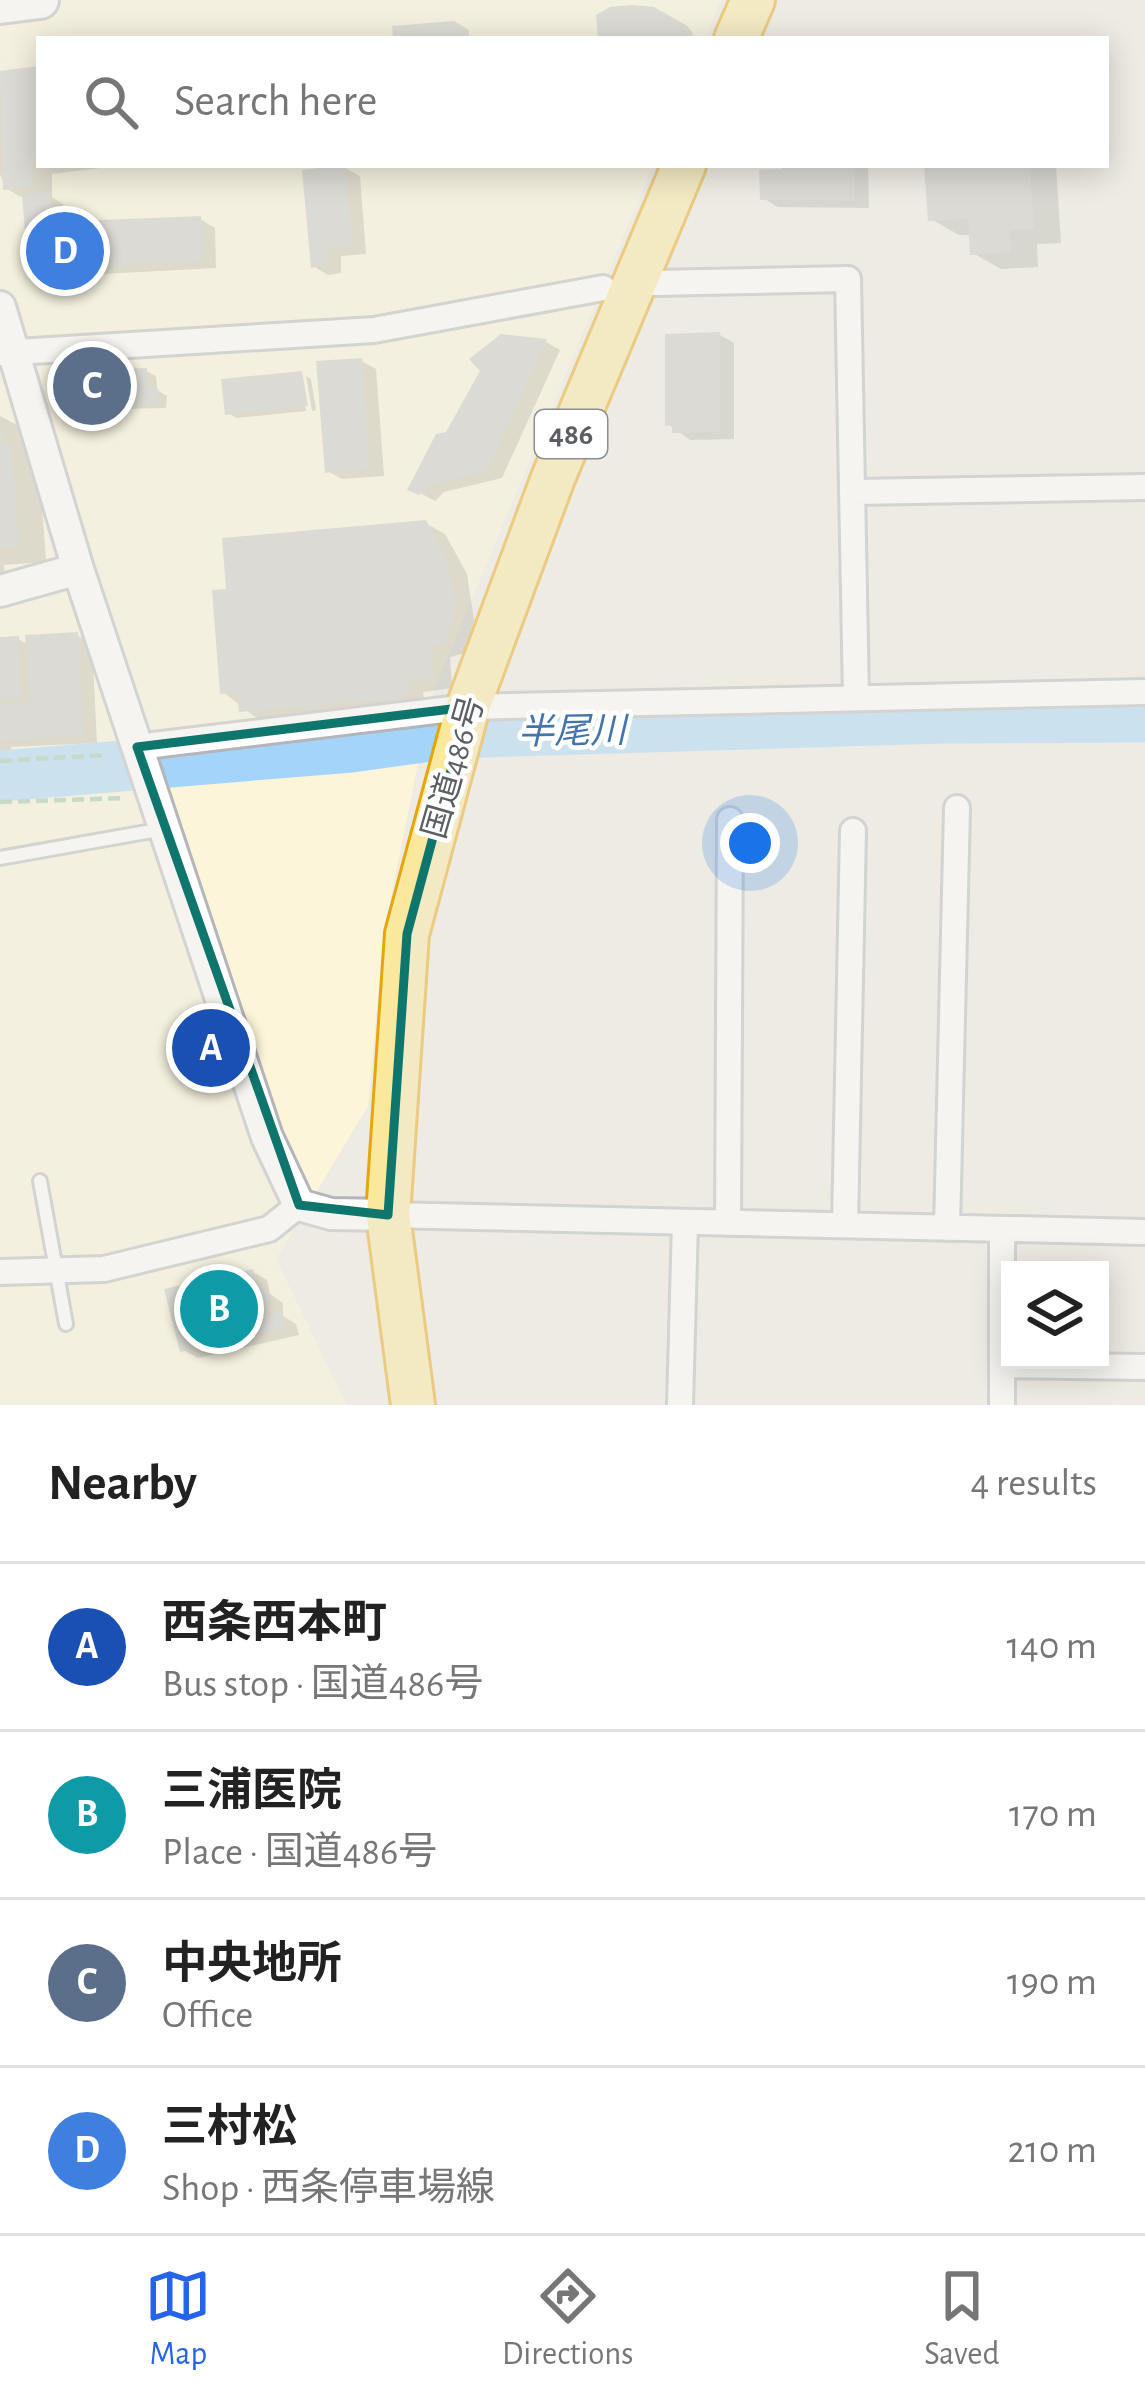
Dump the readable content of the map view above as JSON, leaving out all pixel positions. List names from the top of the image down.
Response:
{
  "streets": {
    "highway": ["486", "国道486号"]
  },
  "water": ["半尾川"],
  "page": {
    "search": "Search here",
    "pins": [
      "D",
      "C",
      "A",
      "B"
    ],
    "heading": ["Nearby", "4 results"],
    "list": [
      {
        "mark": "A",
        "name": "西条西本町",
        "note": "Bus stop · 国道486号",
        "value": "140 m"
      },
      {
        "mark": "B",
        "name": "三浦医院",
        "note": "Place · 国道486号",
        "value": "170 m"
      },
      {
        "mark": "C",
        "name": "中央地所",
        "note": "Office",
        "value": "190 m"
      },
      {
        "mark": "D",
        "name": "三村松",
        "note": "Shop · 西条停車場線",
        "value": "210 m"
      }
    ],
    "nav": ["Map", "Directions", "Saved"]
  }
}
